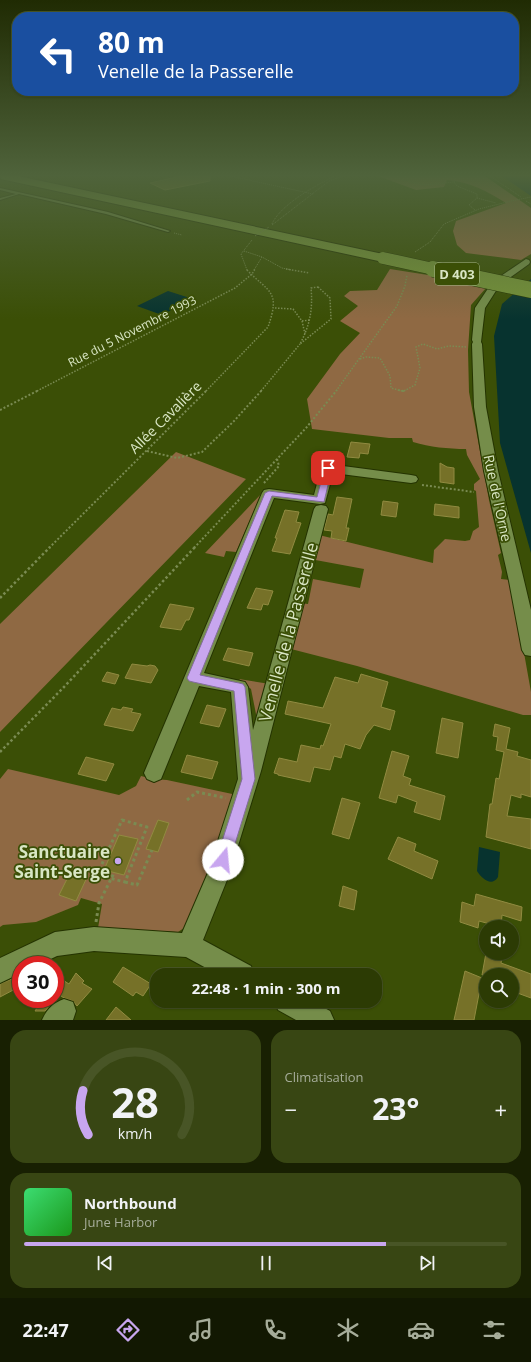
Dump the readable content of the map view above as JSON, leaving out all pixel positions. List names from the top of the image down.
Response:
{
  "streets": {
    "main road": ["D 403"],
    "street": ["Rue de l'Orne", "Venelle de la Passerelle"],
    "path": ["Rue du 5 Novembre 1993", "Allée Cavalière"]
  },
  "places": ["Sanctuaire Saint-Serge"],
  "page": {
    "turn": ["80 m", "Venelle de la Passerelle"],
    "limit": "30",
    "trip": "22:48 · 1 min · 300 m",
    "tile": "Climatisation",
    "heat": ["−", "23°", "+"],
    "song": ["Northbound", "June Harbor"],
    "tabs": "22:47",
    "gauge": ["28", "km/h"]
  }
}
